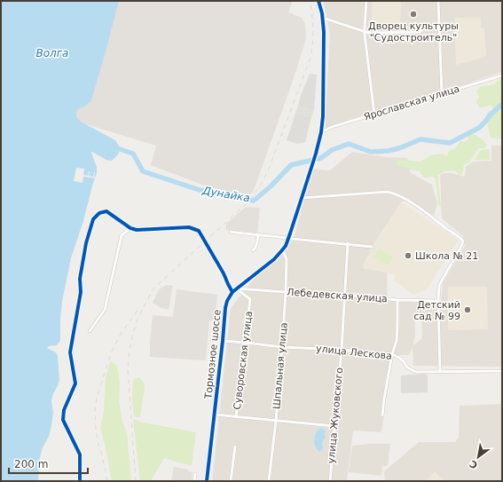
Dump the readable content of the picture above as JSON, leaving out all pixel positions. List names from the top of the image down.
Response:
{
  "streets": {
    "street": [
      "Ярославская улица",
      "Лебедевская улица",
      "улица Лескова",
      "Тормозное шоссе",
      "Суворовская улица",
      "Шпальная улица",
      "улица Жуковского"
    ]
  },
  "crossings": [
    ["Ярославская улица", "Тормозное шоссе"],
    ["Лебедевская улица", "Тормозное шоссе"],
    ["Лебедевская улица", "Суворовская улица"],
    ["Лебедевская улица", "Шпальная улица"],
    ["Лебедевская улица", "улица Жуковского"],
    ["улица Лескова", "Тормозное шоссе"],
    ["улица Лескова", "Суворовская улица"],
    ["улица Лескова", "Шпальная улица"],
    ["улица Лескова", "улица Жуковского"],
    ["Тормозное шоссе", "Суворовская улица"],
    ["Тормозное шоссе", "Шпальная улица"]
  ],
  "water": ["Волга", "Дунайка"],
  "places": ["Дворец культуры \"Судостроитель\"", "Школа № 21", "Детский сад № 99"],
  "scale_bar": "200 m",
  "north": "bottom left"
}
